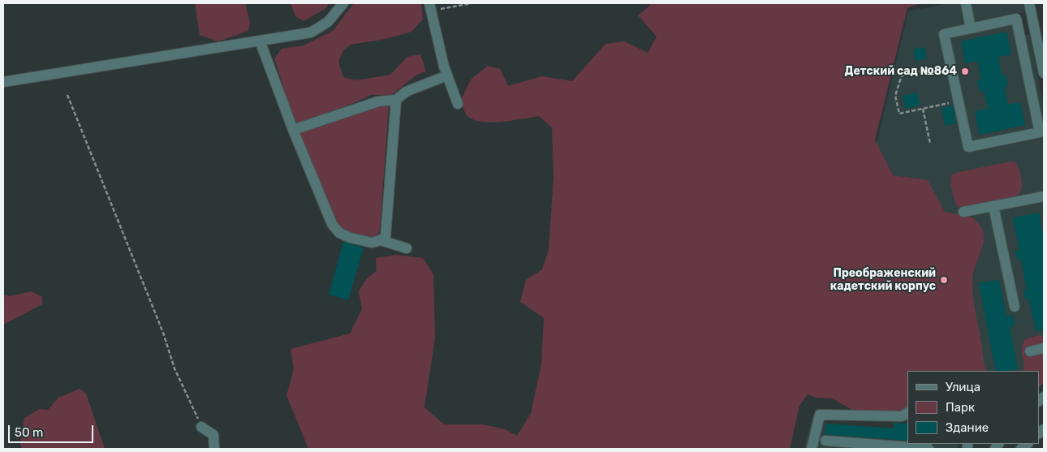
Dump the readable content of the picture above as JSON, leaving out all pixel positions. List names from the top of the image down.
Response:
{
  "places": ["Детский сад №864", "Преображенский кадетский корпус"],
  "legend": ["Улица", "Парк", "Здание"],
  "scale_bar": "50 m"
}
